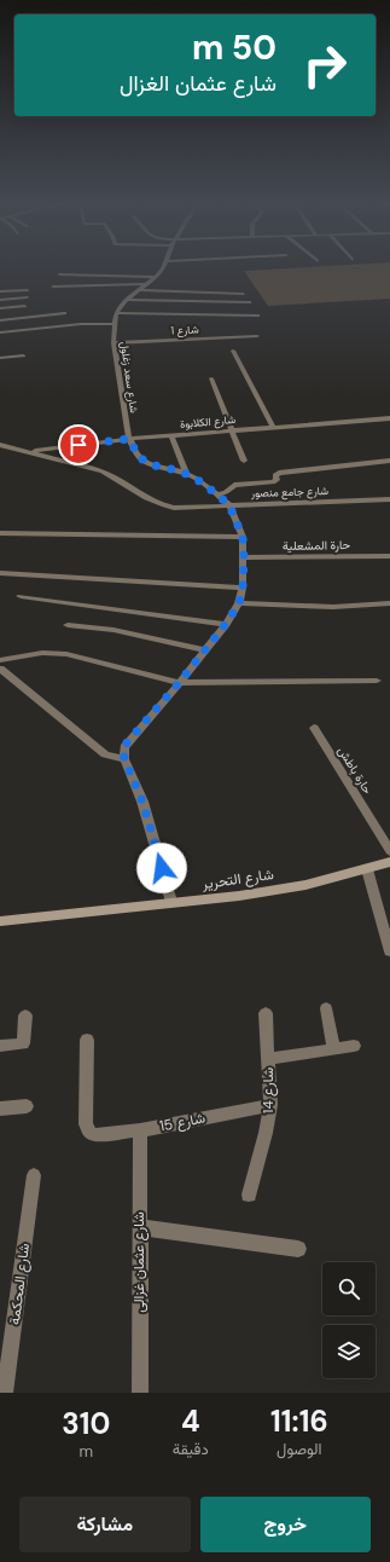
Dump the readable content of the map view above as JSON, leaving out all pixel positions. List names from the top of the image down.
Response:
{
  "streets": {
    "street": [
      "شارع 1",
      "شارع سعد زغلول",
      "شارع الكلابوة",
      "شارع جامع منصور",
      "حارة المشعلية",
      "حارة باطش",
      "شارع التحرير",
      "شارع 14",
      "شارع 15",
      "شارع عثمان غزالى",
      "شارع المحكمة"
    ]
  },
  "crossings": [
    ["شارع 1", "شارع سعد زغلول"],
    ["شارع سعد زغلول", "شارع الكلابوة"],
    ["شارع الكلابوة", "شارع جامع منصور"],
    ["شارع 14", "شارع 15"],
    ["شارع 15", "شارع عثمان غزالى"]
  ],
  "page": {
    "turn": ["50 m", "شارع عثمان الغزال"],
    "eta": [
      "11:16",
      "الوصول",
      "4",
      "دقيقة",
      "310",
      "m"
    ],
    "buttons": ["خروج", "مشاركة"]
  }
}
